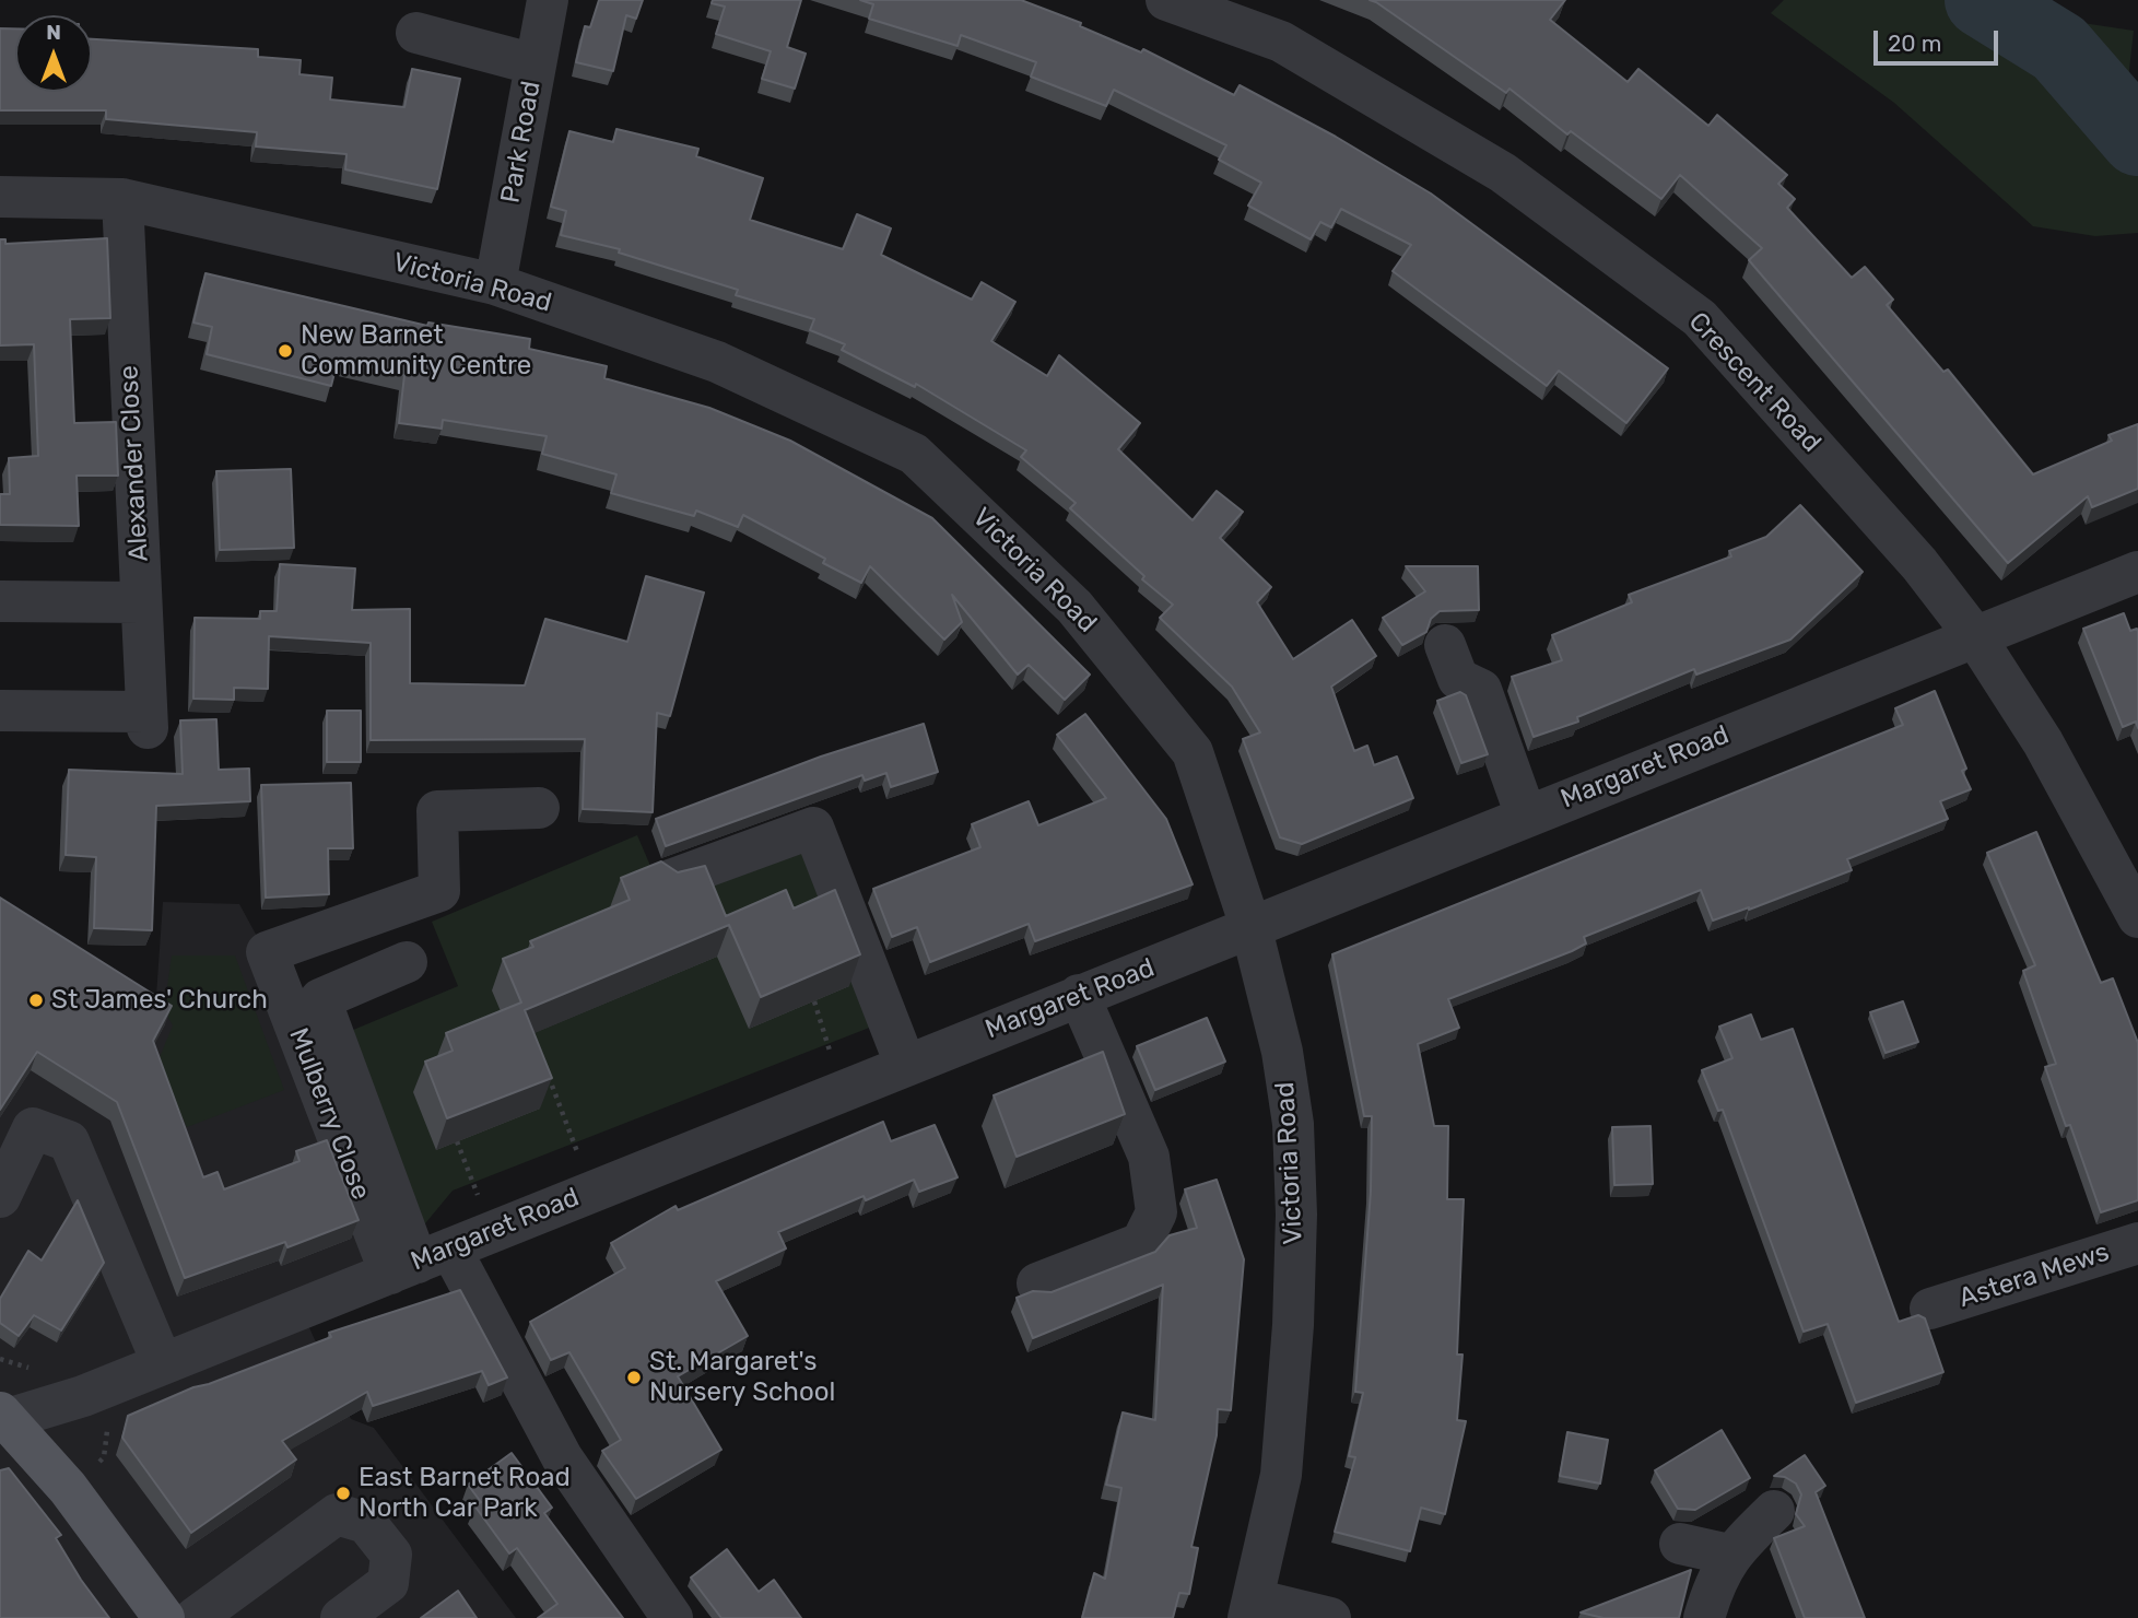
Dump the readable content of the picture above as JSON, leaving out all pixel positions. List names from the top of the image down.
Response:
{
  "streets": {
    "street": [
      "Park Road",
      "Victoria Road",
      "Crescent Road",
      "Alexander Close",
      "Margaret Road",
      "Mulberry Close",
      "Astera Mews"
    ]
  },
  "crossings": [
    ["Park Road", "Victoria Road"],
    ["Victoria Road", "Alexander Close"],
    ["Victoria Road", "Margaret Road"],
    ["Crescent Road", "Margaret Road"],
    ["Margaret Road", "Mulberry Close"]
  ],
  "places": [
    "New Barnet Community Centre",
    "St James' Church",
    "St. Margaret's Nursery School",
    "East Barnet Road North Car Park"
  ],
  "scale_bar": "20 m",
  "north": "top"
}
